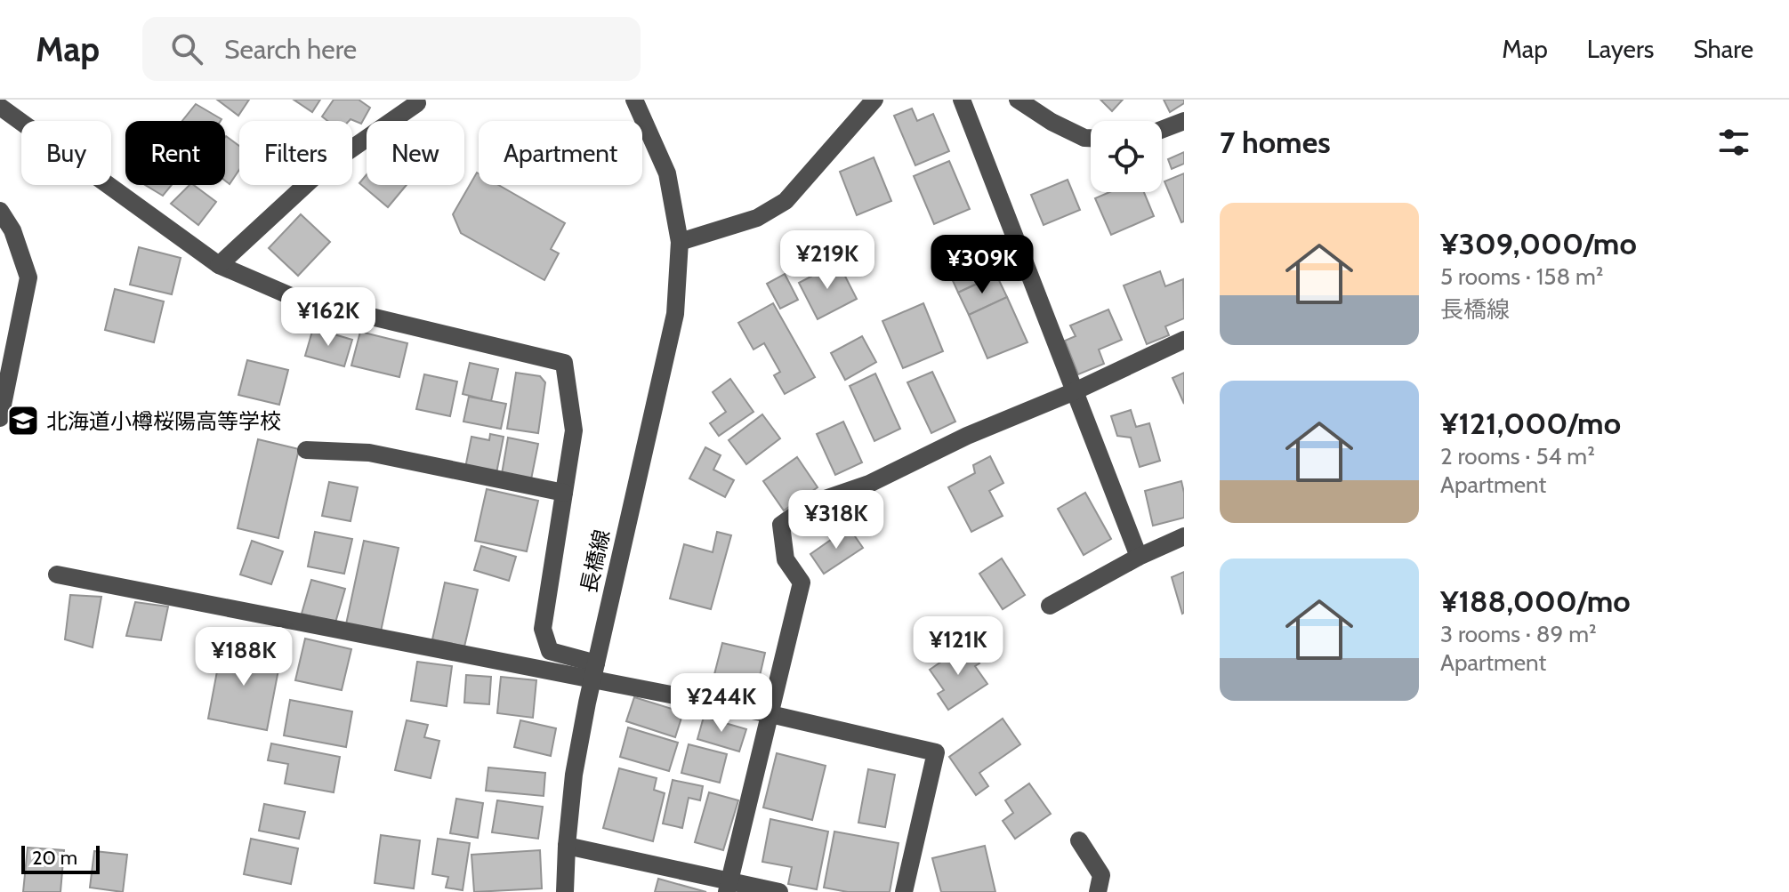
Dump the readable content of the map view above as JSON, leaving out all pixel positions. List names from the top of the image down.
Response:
{
  "streets": {
    "street": ["長橋線"]
  },
  "places": {
    "school or university": ["北海道小樽桜陽高等学校"]
  },
  "scale_bar": "20 m",
  "page": {
    "header": "Map",
    "search": "Search here",
    "nav": ["Map", "Layers", "Share"],
    "heading": "7 homes",
    "chip": [
      "Buy",
      "Rent",
      "Filters",
      "New",
      "Apartment"
    ],
    "list": [
      {
        "name": "¥309,000/mo",
        "note": "5 rooms · 158 m² · 長橋線"
      },
      {
        "name": "¥121,000/mo",
        "note": "2 rooms · 54 m² · Apartment"
      },
      {
        "name": "¥188,000/mo",
        "note": "3 rooms · 89 m² · Apartment"
      }
    ],
    "price": [
      "¥219K",
      "¥309K",
      "¥162K",
      "¥318K",
      "¥121K",
      "¥188K",
      "¥244K"
    ],
    "scale": "20 m"
  }
}
